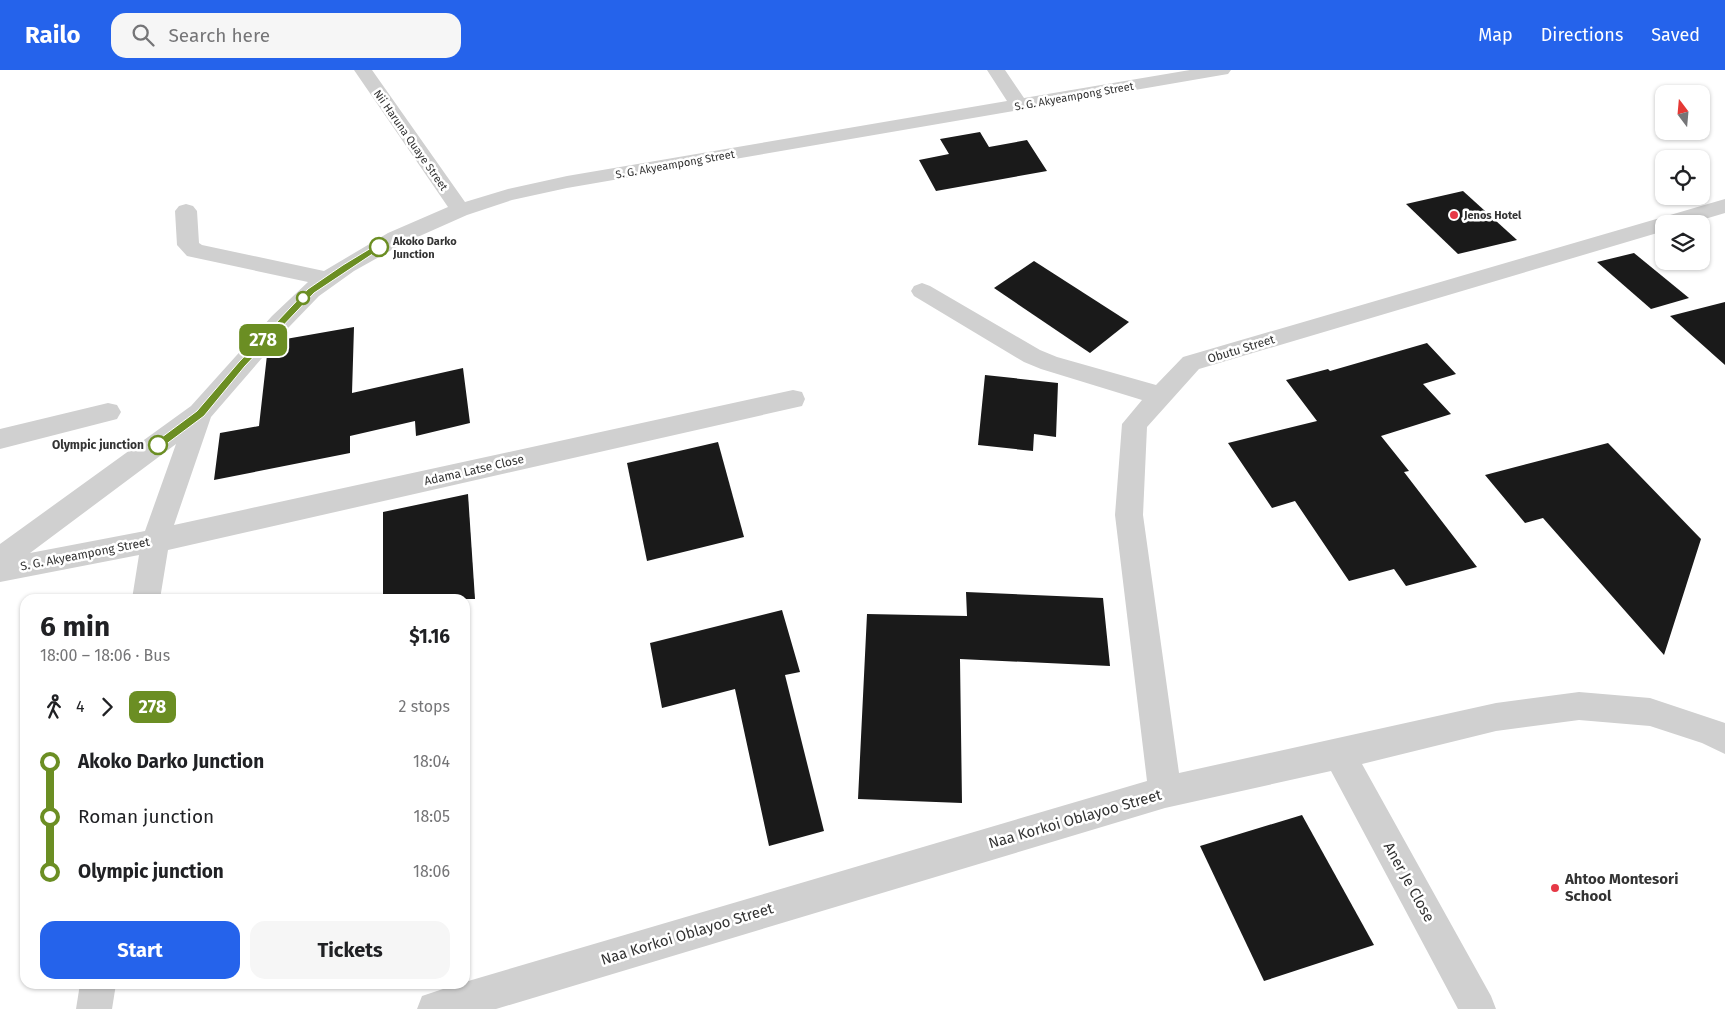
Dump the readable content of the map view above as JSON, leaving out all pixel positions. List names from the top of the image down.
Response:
{
  "streets": {
    "street": [
      "S. G. Akyeampong Street",
      "Nii Haruna Quaye Street",
      "Obutu Street",
      "Adama Latse Close",
      "Naa Korkoi Oblayoo Street",
      "Aner Je Close"
    ]
  },
  "crossings": [
    ["S. G. Akyeampong Street", "Nii Haruna Quaye Street"],
    ["S. G. Akyeampong Street", "Adama Latse Close"],
    ["Obutu Street", "Naa Korkoi Oblayoo Street"],
    ["Naa Korkoi Oblayoo Street", "Aner Je Close"]
  ],
  "places": [
    "Jenos Hotel",
    "Akoko Darko Junction",
    "Olympic junction",
    "Ahtoo Montesori School"
  ],
  "lines": ["bus line 278"],
  "north": "top",
  "page": {
    "header": "Railo",
    "search": "Search here",
    "nav": ["Map", "Directions", "Saved"],
    "on_map": "278",
    "heading": ["6 min", "18:00 – 18:06 · Bus", "$1.16"],
    "legs": ["4", "278", "2 stops"],
    "list": [
      {
        "name": "Akoko Darko Junction",
        "value": "18:04"
      },
      {
        "name": "Roman junction",
        "value": "18:05"
      },
      {
        "name": "Olympic junction",
        "value": "18:06"
      }
    ],
    "buttons": ["Start", "Tickets"]
  }
}
